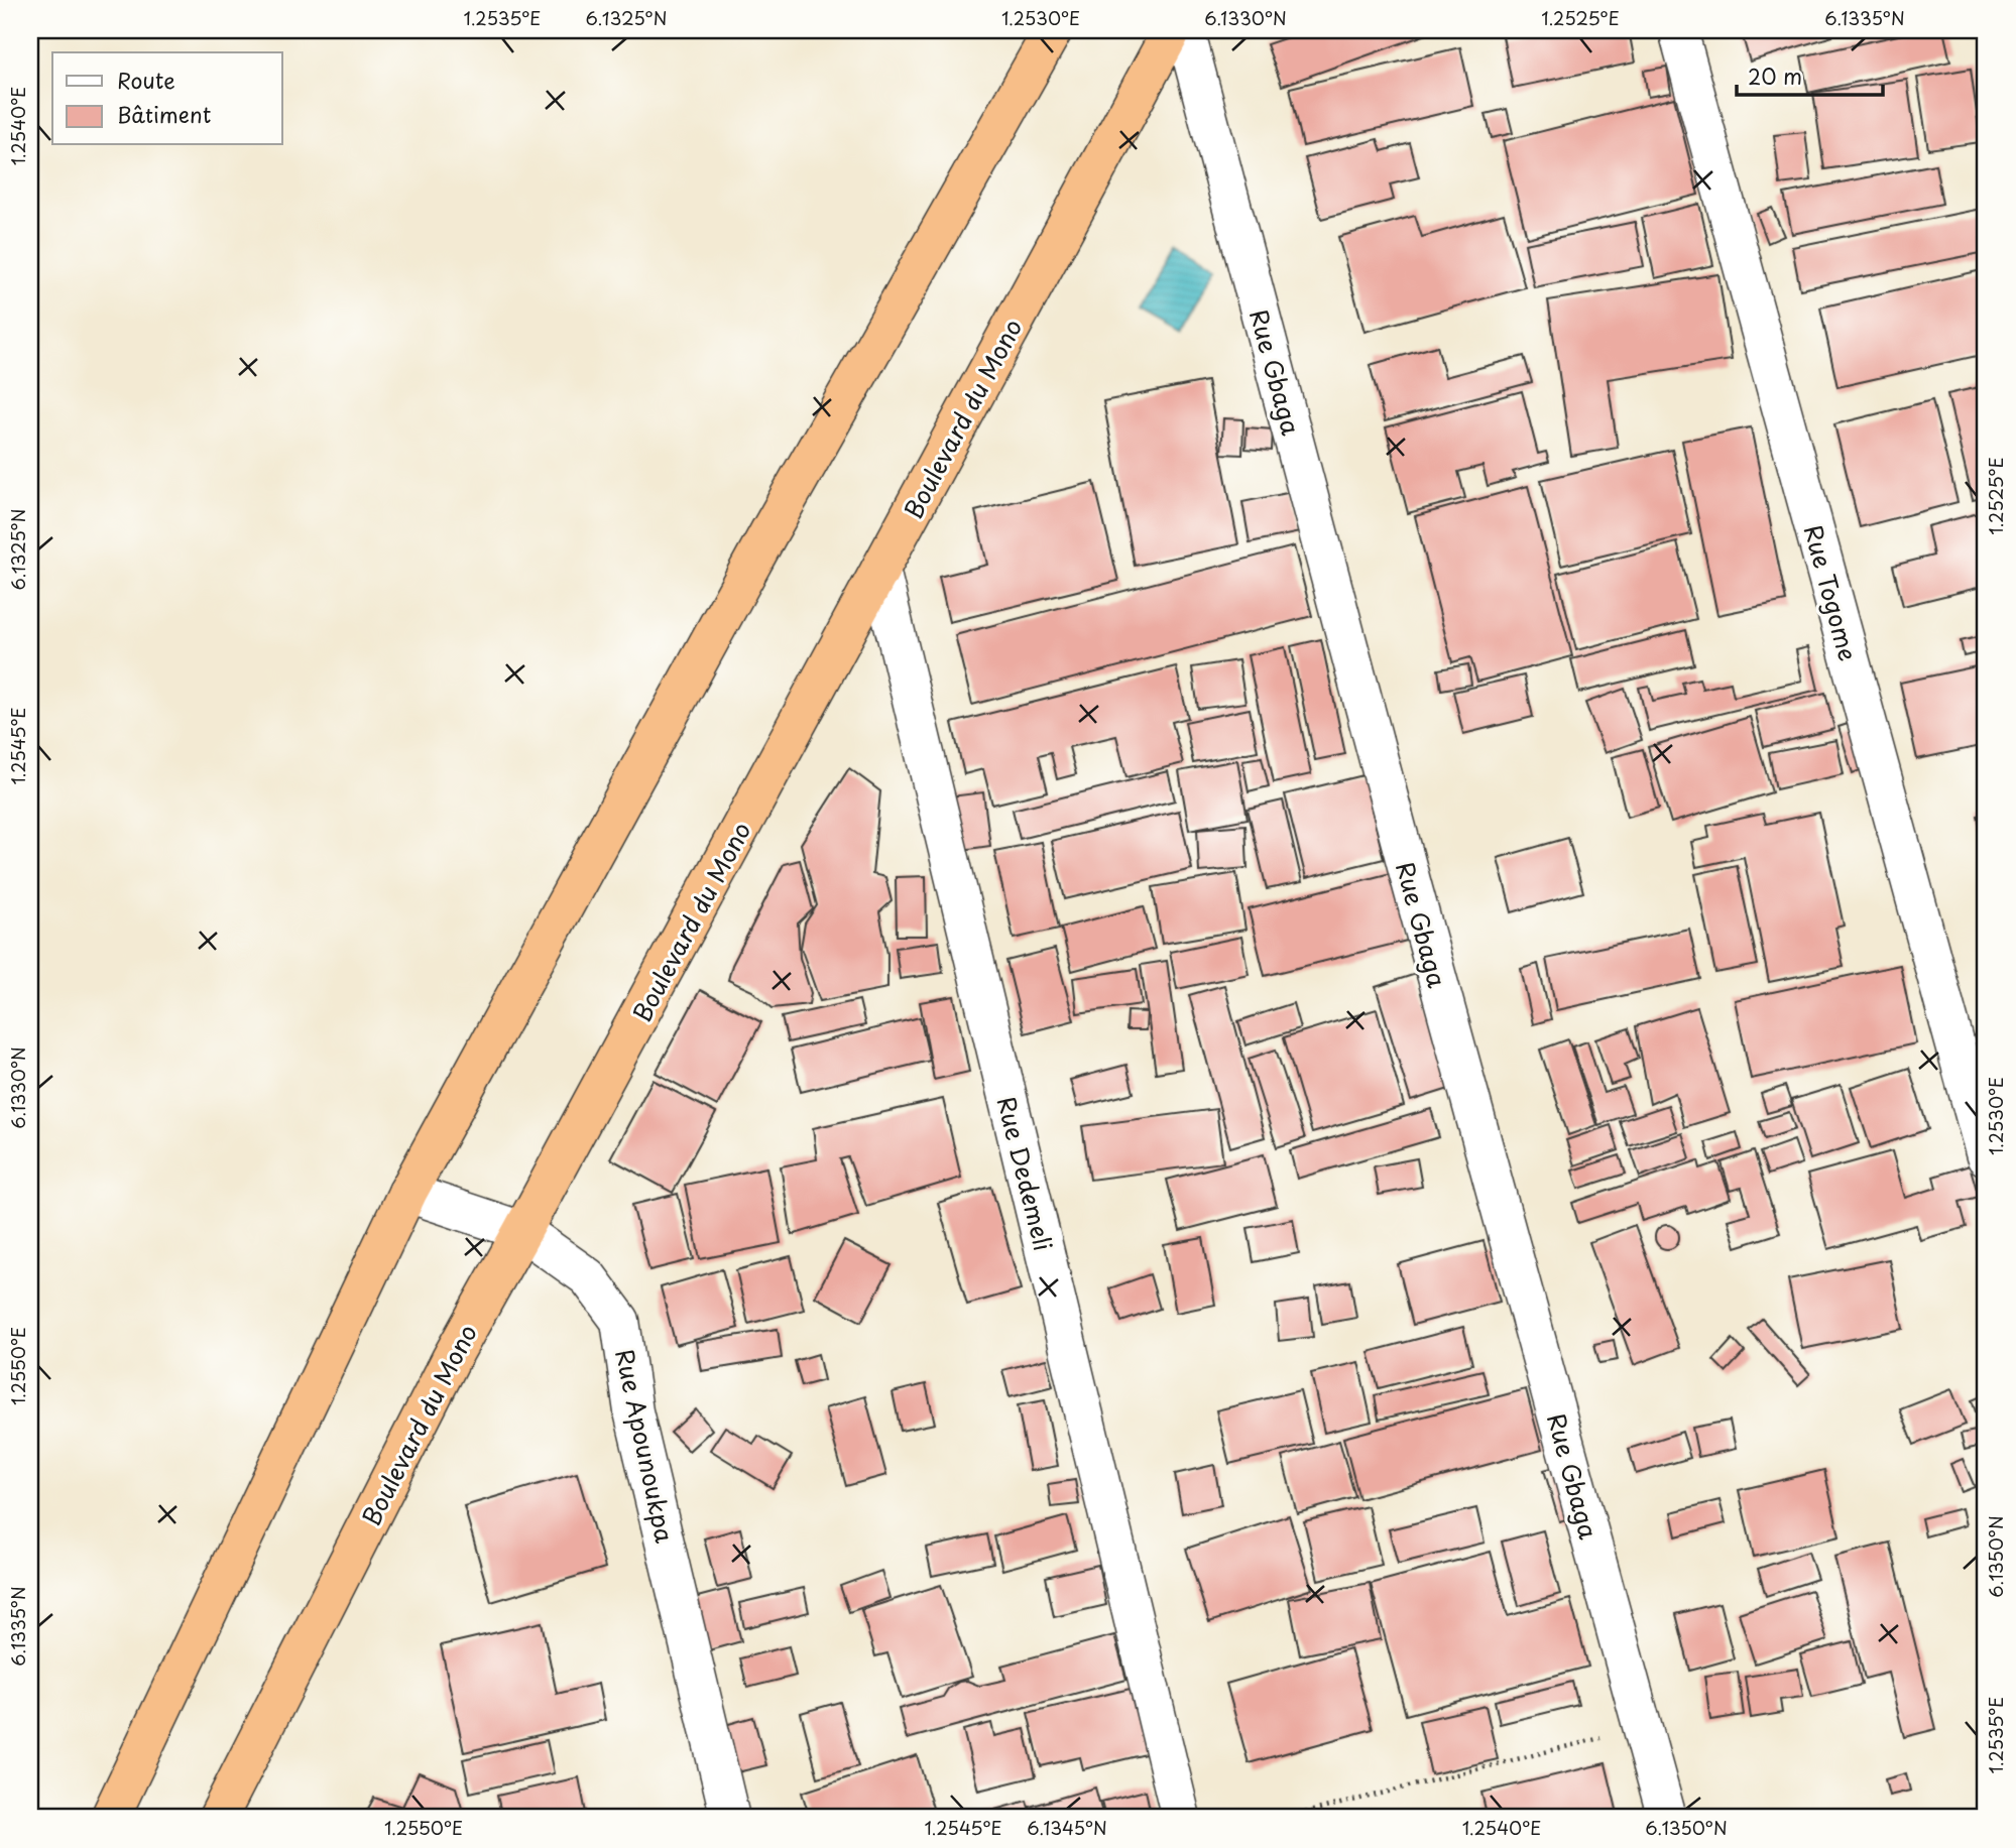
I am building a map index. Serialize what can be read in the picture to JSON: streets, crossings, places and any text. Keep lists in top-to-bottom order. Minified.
{"streets":{"highway":["Boulevard du Mono"],"street":["Rue Gbaga","Rue Togome","Rue Dedemeli","Rue Apounoukpa"]},"crossings":[["Boulevard du Mono","Rue Dedemeli"],["Boulevard du Mono","Rue Apounoukpa"]],"legend":["Route","Bâtiment"],"scale_bar":"20 m","coordinates":["1.2535°E","6.1325°N","1.2530°E","6.1330°N","1.2525°E","6.1335°N","1.2540°E","1.2545°E","1.2550°E","6.1350°N","6.1345°N"]}
